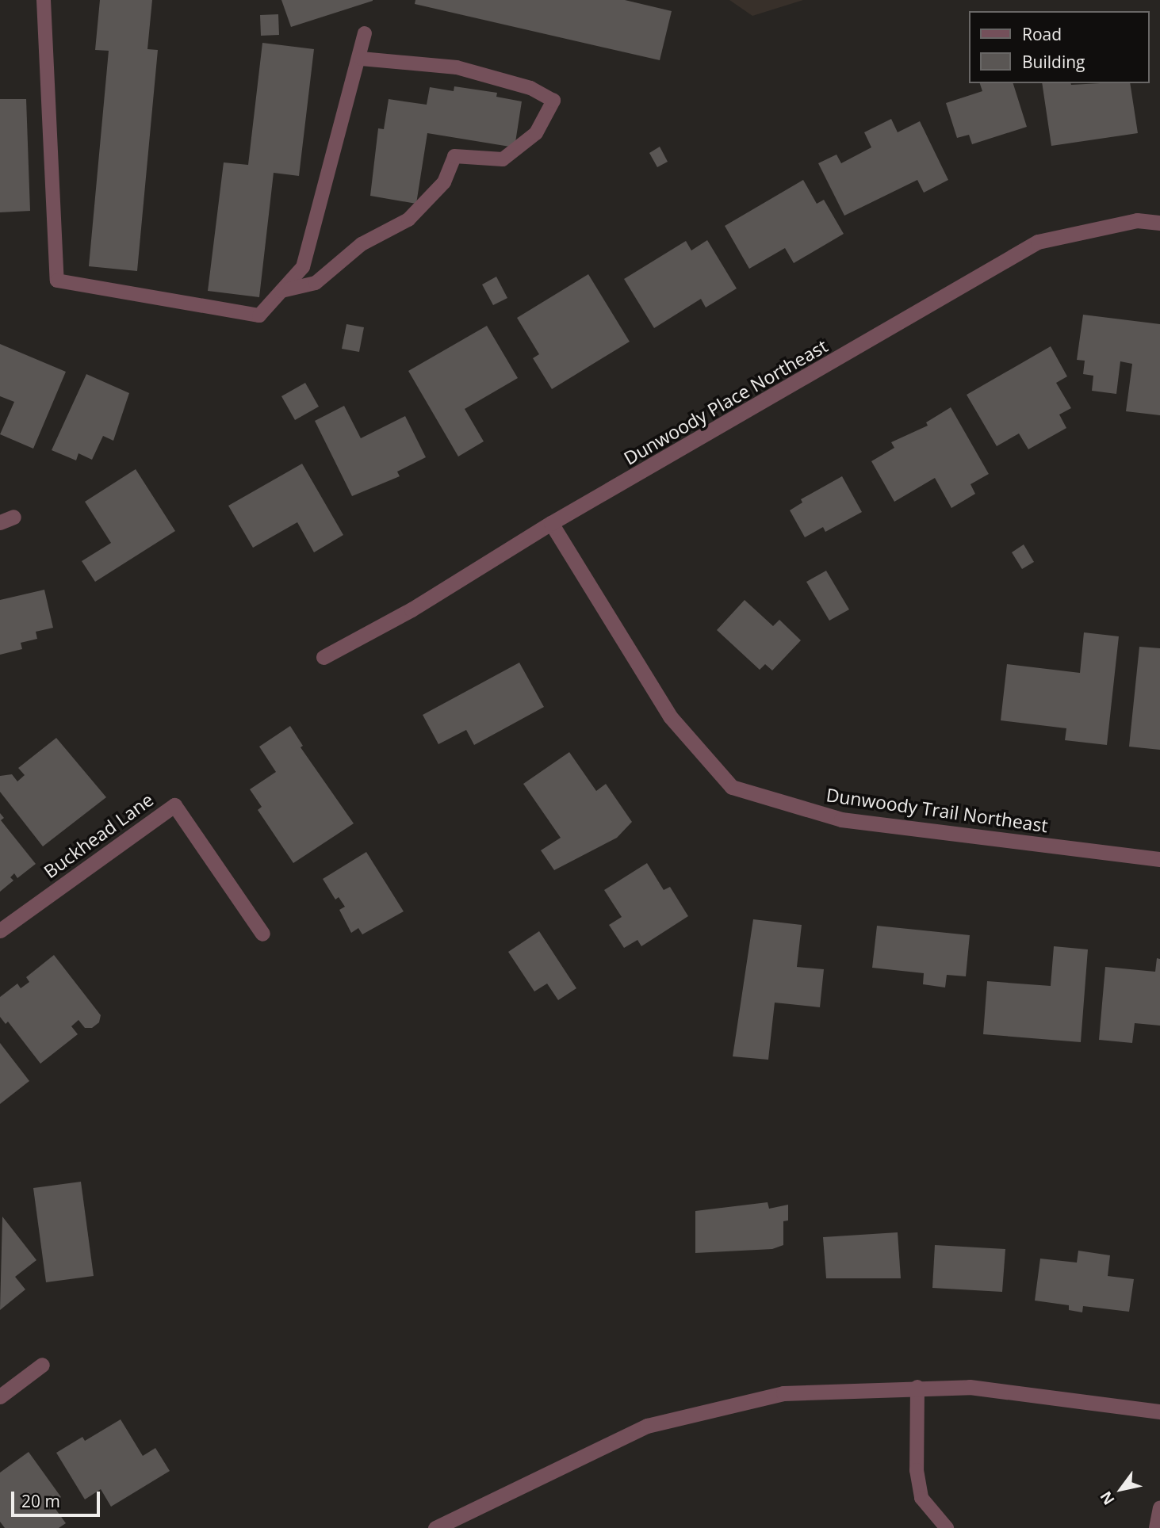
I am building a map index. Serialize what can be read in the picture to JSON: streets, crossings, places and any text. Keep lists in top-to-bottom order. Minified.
{"streets":{"street":["Dunwoody Place Northeast","Dunwoody Trail Northeast","Buckhead Lane"]},"crossings":[["Dunwoody Place Northeast","Dunwoody Trail Northeast"]],"legend":["Road","Building"],"scale_bar":"20 m","north":"bottom left"}
